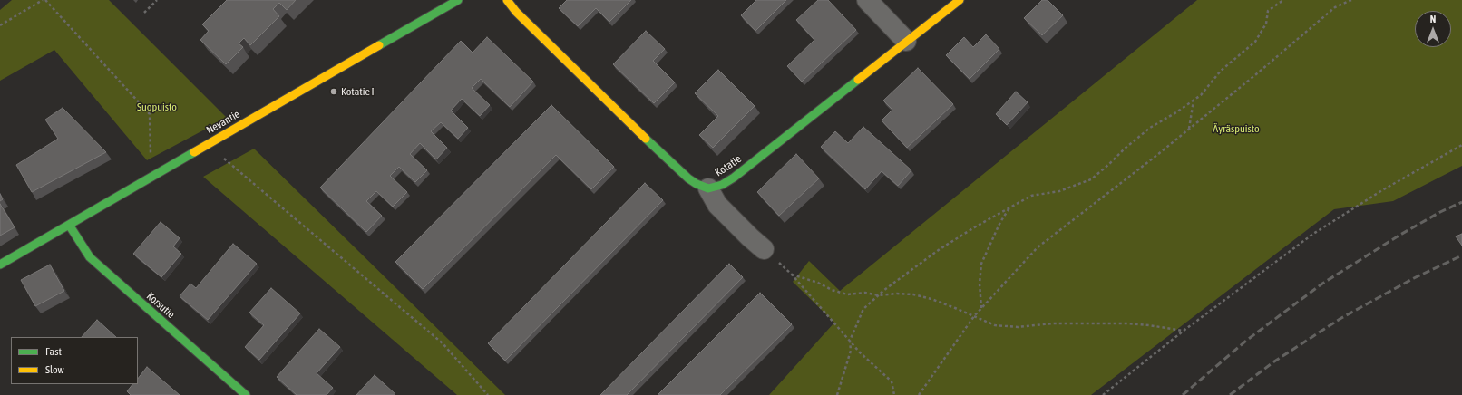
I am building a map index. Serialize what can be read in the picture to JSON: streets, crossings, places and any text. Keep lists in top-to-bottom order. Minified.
{"streets":{"street":["Nevantie","Kotatie","Korsutie"]},"crossings":[["Nevantie","Korsutie"]],"parks":["Suopuisto","Äyräspuisto"],"places":["Kotatie I"],"legend":["Fast","Slow"],"north":"top"}
